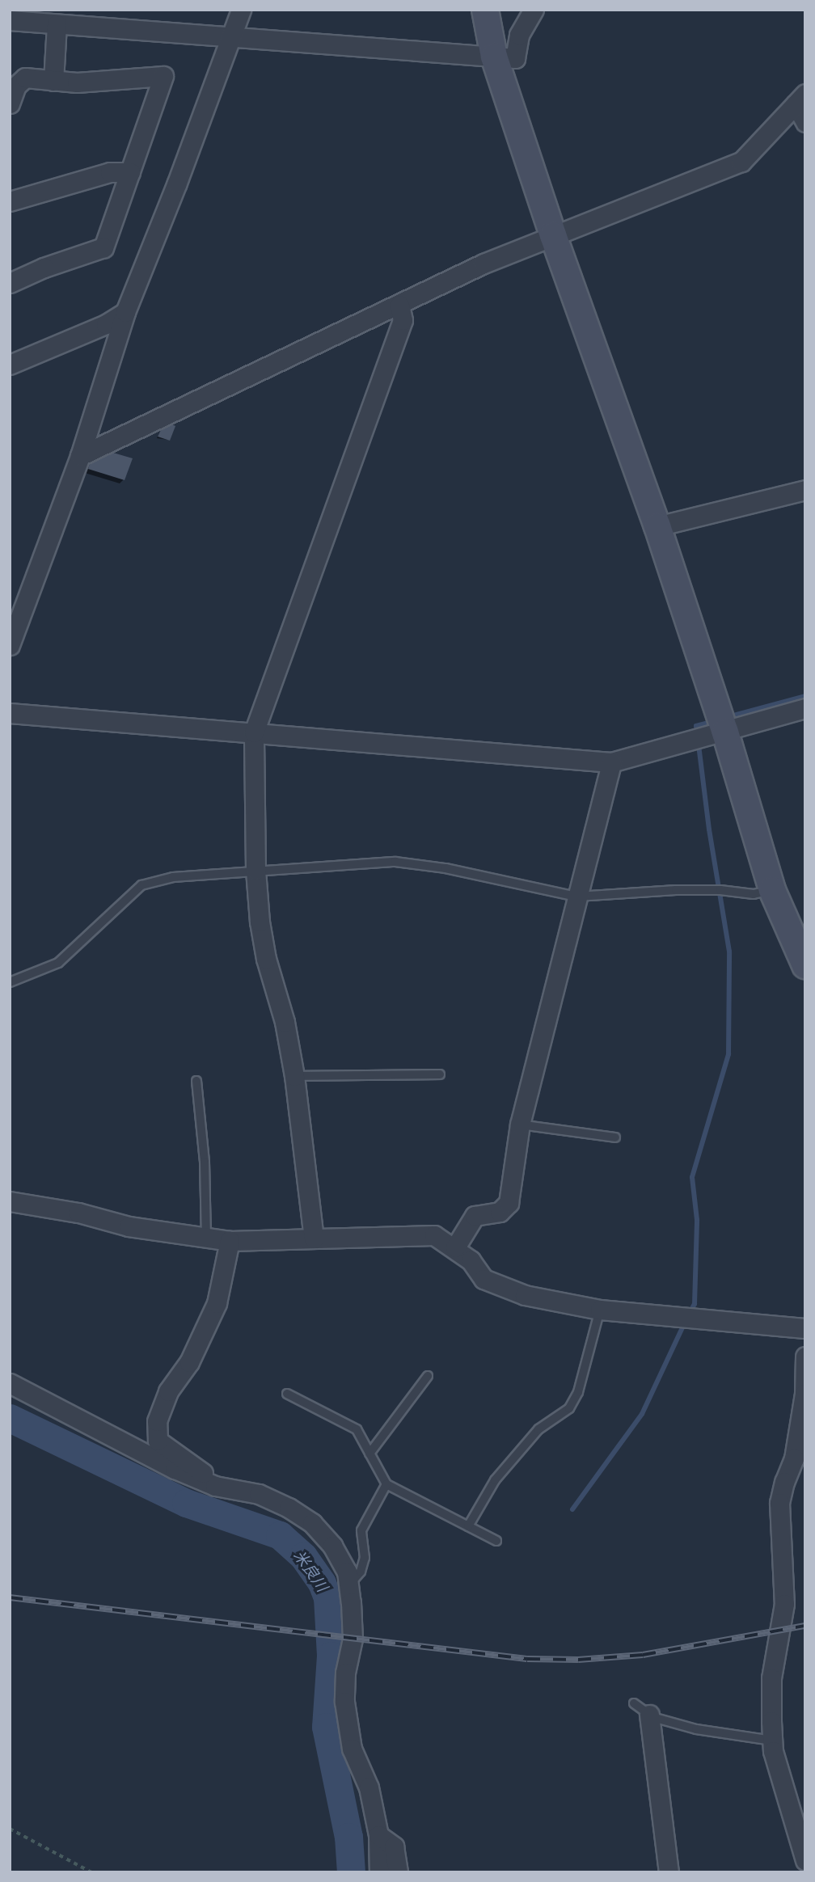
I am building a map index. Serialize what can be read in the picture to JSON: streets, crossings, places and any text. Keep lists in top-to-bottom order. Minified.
{"water":["米良川"]}
